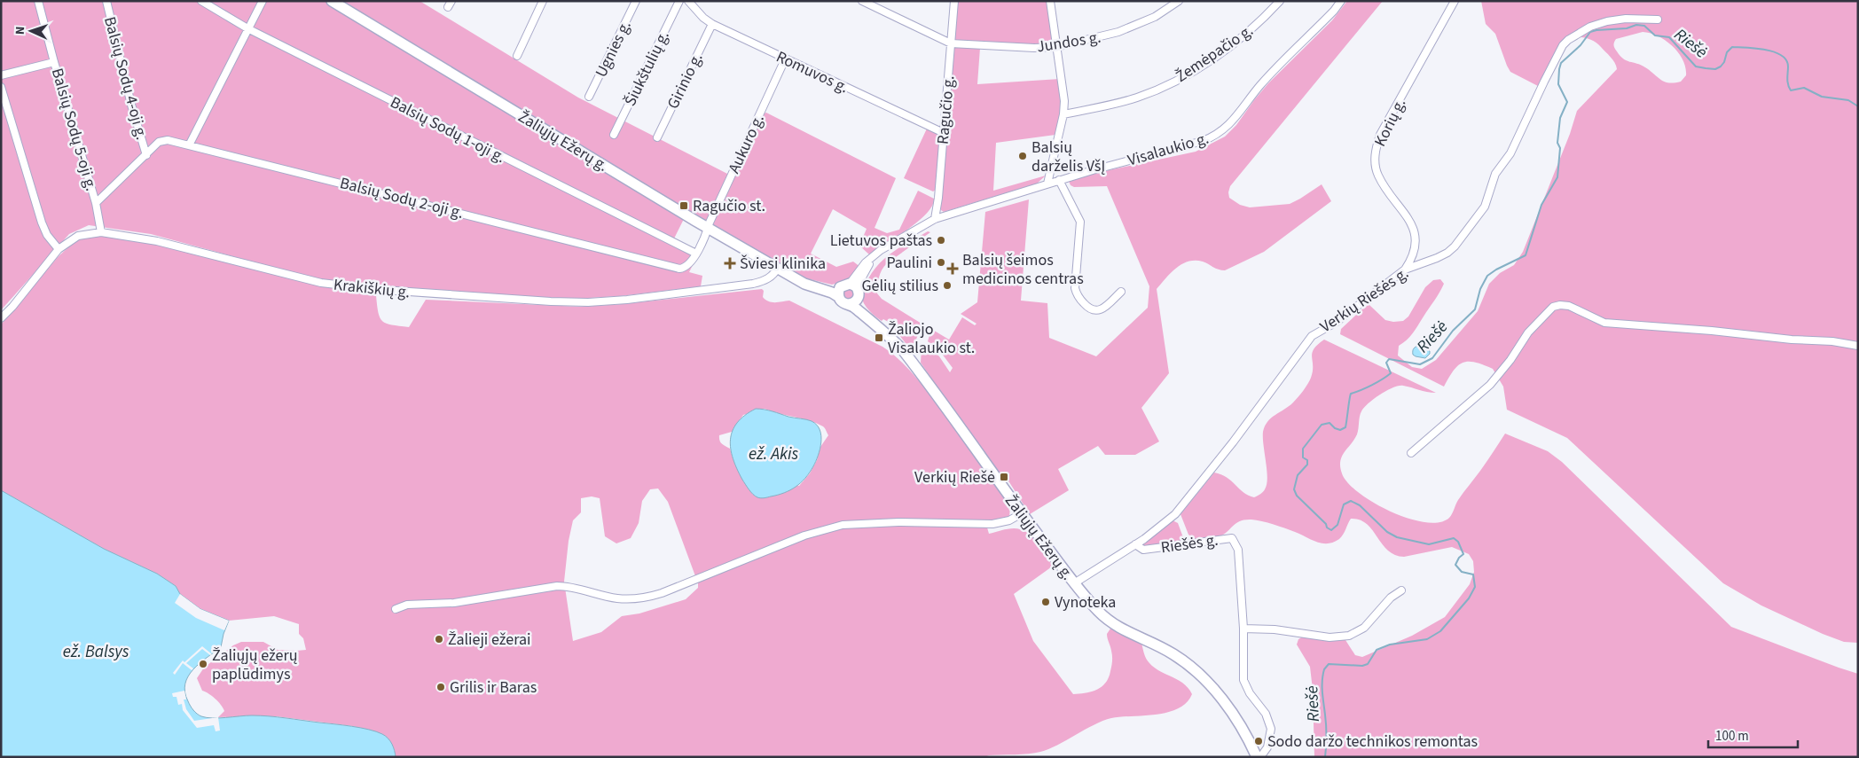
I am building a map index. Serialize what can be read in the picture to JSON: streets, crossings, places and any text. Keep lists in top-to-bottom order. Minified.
{"streets":{"main road":["Žaliųjų Ežerų g."],"street":["Jundos g.","Ugnies g.","Žemėpačio g.","Šiukštulių g.","Romuvos g.","Balsių Sodų 4-oji g.","Girinio g.","Ragučio g.","Korių g.","Balsių Sodų 5-oji g.","Balsių Sodų 1-oji g.","Aukuro g.","Visalaukio g.","Balsių Sodų 2-oji g.","Krakiškių g.","Verkių Riešės g.","Riešės g."]},"crossings":[["Jundos g.","Ragučio g."],["Romuvos g.","Girinio g."],["Romuvos g.","Ragučio g."],["Romuvos g.","Aukuro g."],["Balsių Sodų 4-oji g.","Balsių Sodų 2-oji g."],["Ragučio g.","Visalaukio g."],["Korių g.","Verkių Riešės g."],["Balsių Sodų 5-oji g.","Balsių Sodų 2-oji g."],["Balsių Sodų 5-oji g.","Krakiškių g."],["Balsių Sodų 1-oji g.","Balsių Sodų 2-oji g."],["Žaliųjų Ežerų g.","Aukuro g."],["Žaliųjų Ežerų g.","Visalaukio g."],["Žaliųjų Ežerų g.","Balsių Sodų 2-oji g."],["Žaliųjų Ežerų g.","Krakiškių g."],["Žaliųjų Ežerų g.","Verkių Riešės g."],["Aukuro g.","Balsių Sodų 2-oji g."],["Verkių Riešės g.","Riešės g."]],"water":["Riešė","ež. Akis","ež. Balsys"],"places":{"other":["Balsių darželis VšĮ","Lietuvos paštas","Paulini","Gėlių stilius","Vynoteka","Žalieji ežerai","Žaliųjų ežerų paplūdimys","Grilis ir Baras","Sodo daržo technikos remontas"],"transit":["Ragučio st.","Žaliojo Visalaukio st.","Verkių Riešė"],"health":["Šviesi klinika","Balsių šeimos medicinos centras"]},"scale_bar":"100 m","north":"left"}
